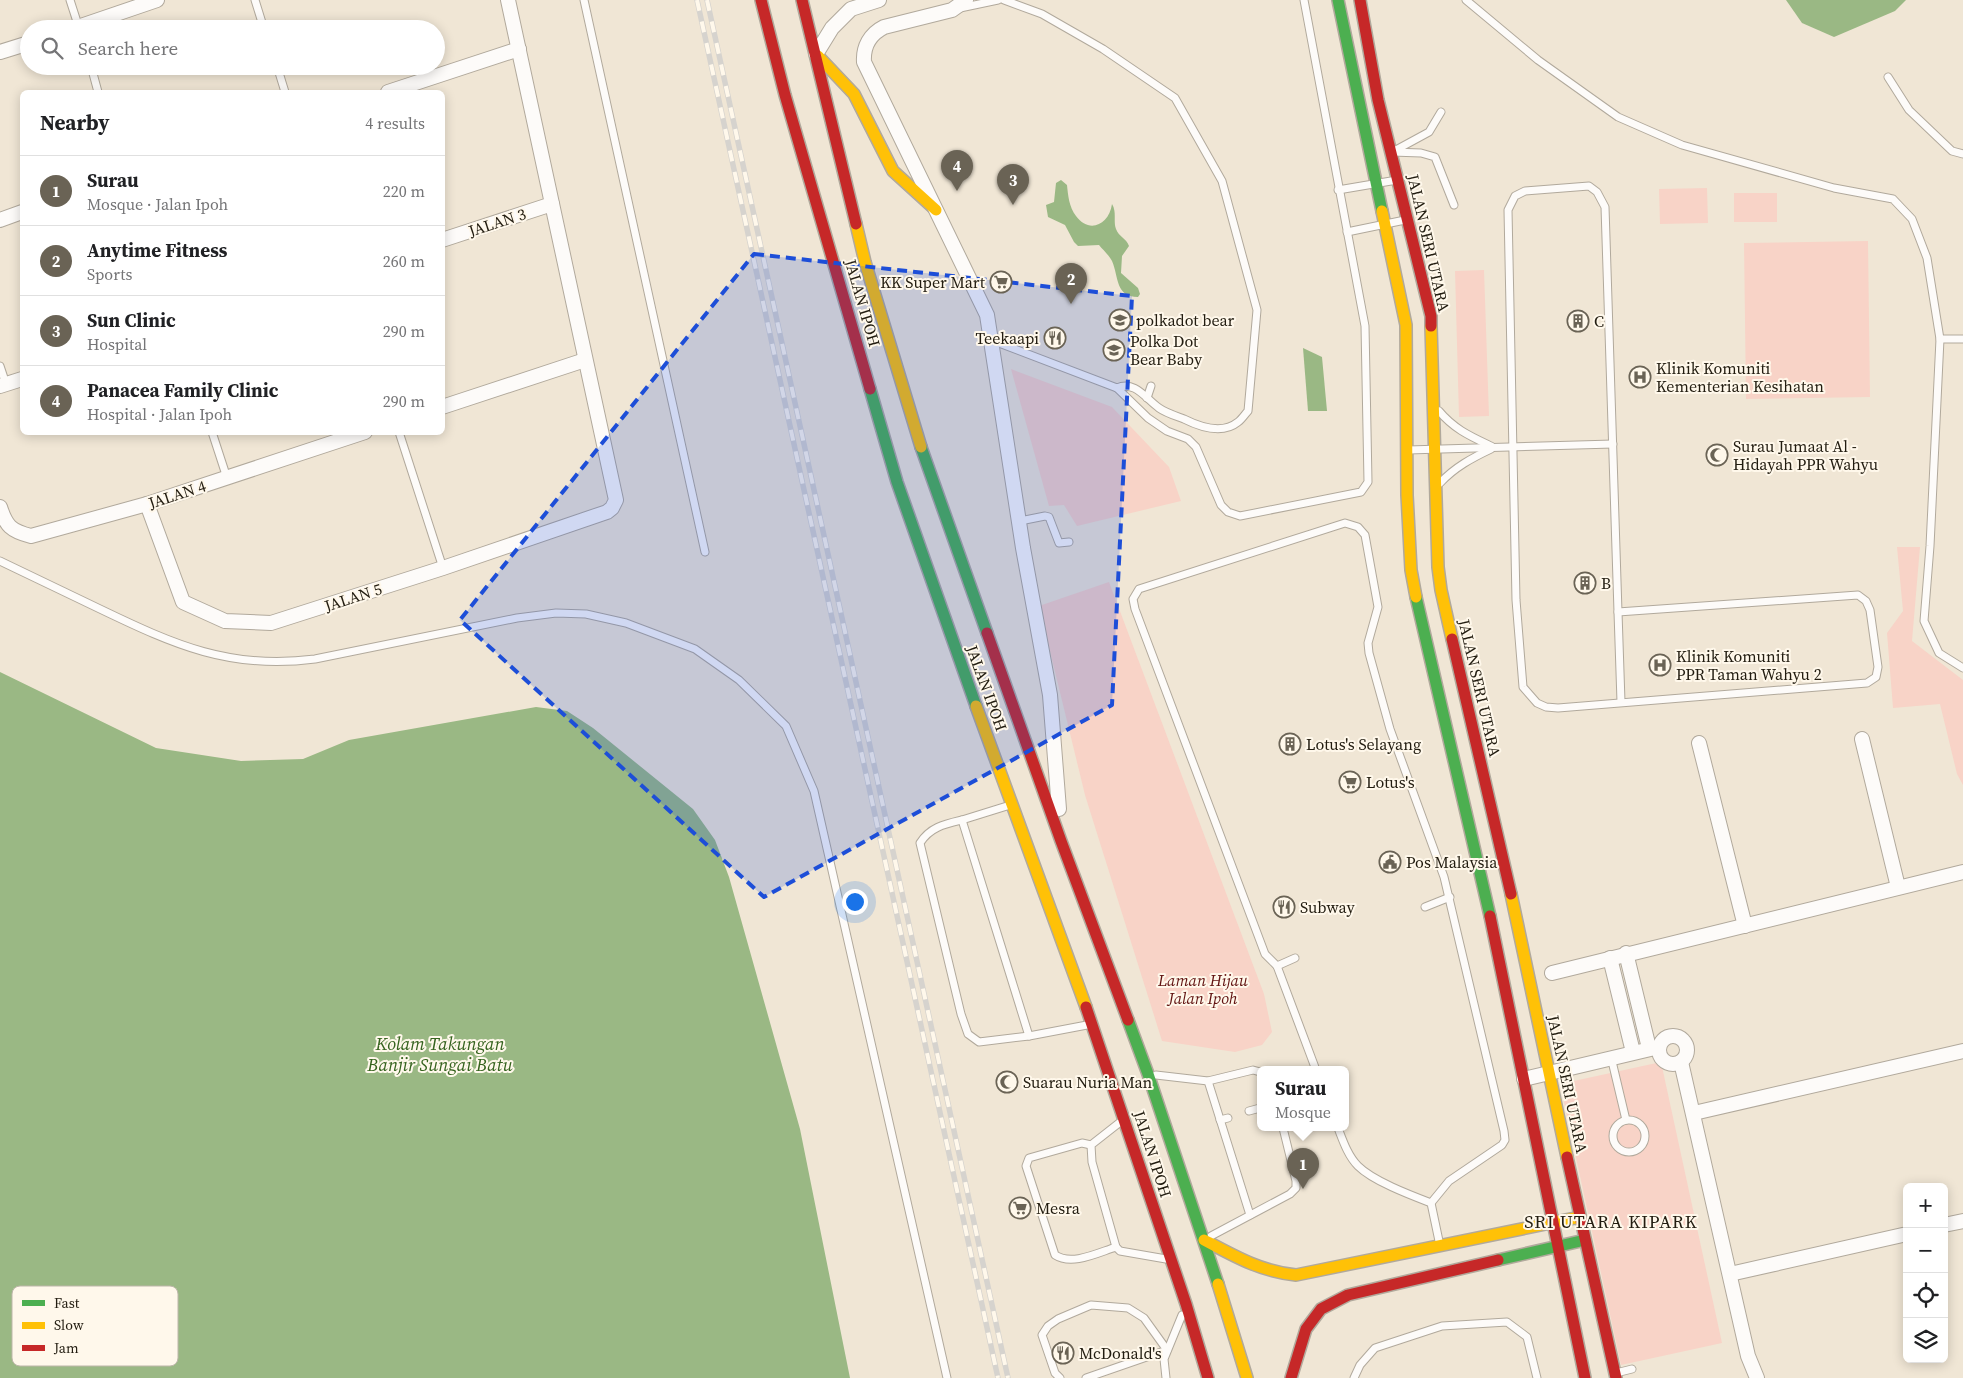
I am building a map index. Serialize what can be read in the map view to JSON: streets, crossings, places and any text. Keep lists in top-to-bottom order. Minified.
{"streets":{"main road":["JALAN SERI UTARA","JALAN IPOH"],"street":["JALAN 3","JALAN 4","JALAN 5"]},"crossings":[["JALAN 4","JALAN 5"]],"districts":["SRI UTARA KIPARK"],"water":["Kolam Takungan Banjir Sungai Batu"],"parks":["Laman Hijau Jalan Ipoh"],"places":{"supermarket":["KK Super Mart","Lotus's","Mesra"],"school or university":["polkadot bear","Polka Dot Bear Baby"],"building":["C","B","Lotus's Selayang"],"restaurant":["Teekaapi","Subway","McDonald's"],"hospital":["Klinik Komuniti Kementerian Kesihatan","Klinik Komuniti PPR Taman Wahyu 2"],"mosque":["Surau Jumaat Al - Hidayah PPR Wahyu","Suarau Nuria Man"],"public building":["Pos Malaysia"]},"legend":["Fast","Slow","Jam"],"page":{"search":"Search here","heading":["Nearby","4 results"],"pins":["4","3","2","1"],"list":[{"mark":"1","name":"Surau","note":"Mosque · Jalan Ipoh","value":"220 m"},{"mark":"2","name":"Anytime Fitness","note":"Sports","value":"260 m"},{"mark":"3","name":"Sun Clinic","note":"Hospital","value":"290 m"},{"mark":"4","name":"Panacea Family Clinic","note":"Hospital · Jalan Ipoh","value":"290 m"}],"popup":["Surau","Mosque"],"map_buttons":["+","−"]}}
